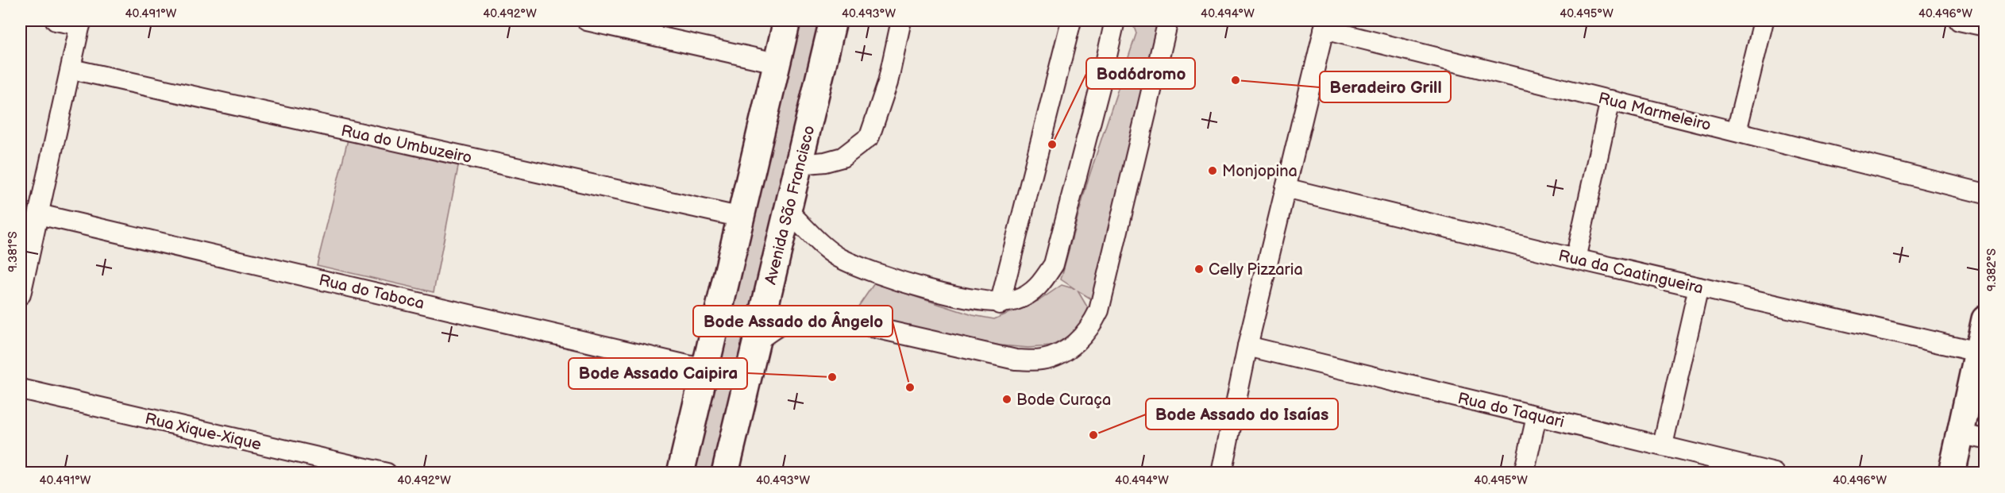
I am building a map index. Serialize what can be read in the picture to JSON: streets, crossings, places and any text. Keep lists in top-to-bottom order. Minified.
{"streets":{"main road":["Avenida São Francisco"],"street":["Rua Marmeleiro","Rua do Umbuzeiro","Rua da Caatingueira","Rua do Taboca","Rua do Taquari","Rua Xique-Xique"]},"places":["Beradeiro Grill","Bodódromo","Monjopina","Celly Pizzaria","Bode Assado Caipira","Bode Assado do Ângelo","Bode Curaça","Bode Assado do Isaías"],"coordinates":["40.491°W","40.492°W","40.493°W","40.494°W","40.495°W","40.496°W","9.381°S","9.382°S"]}
